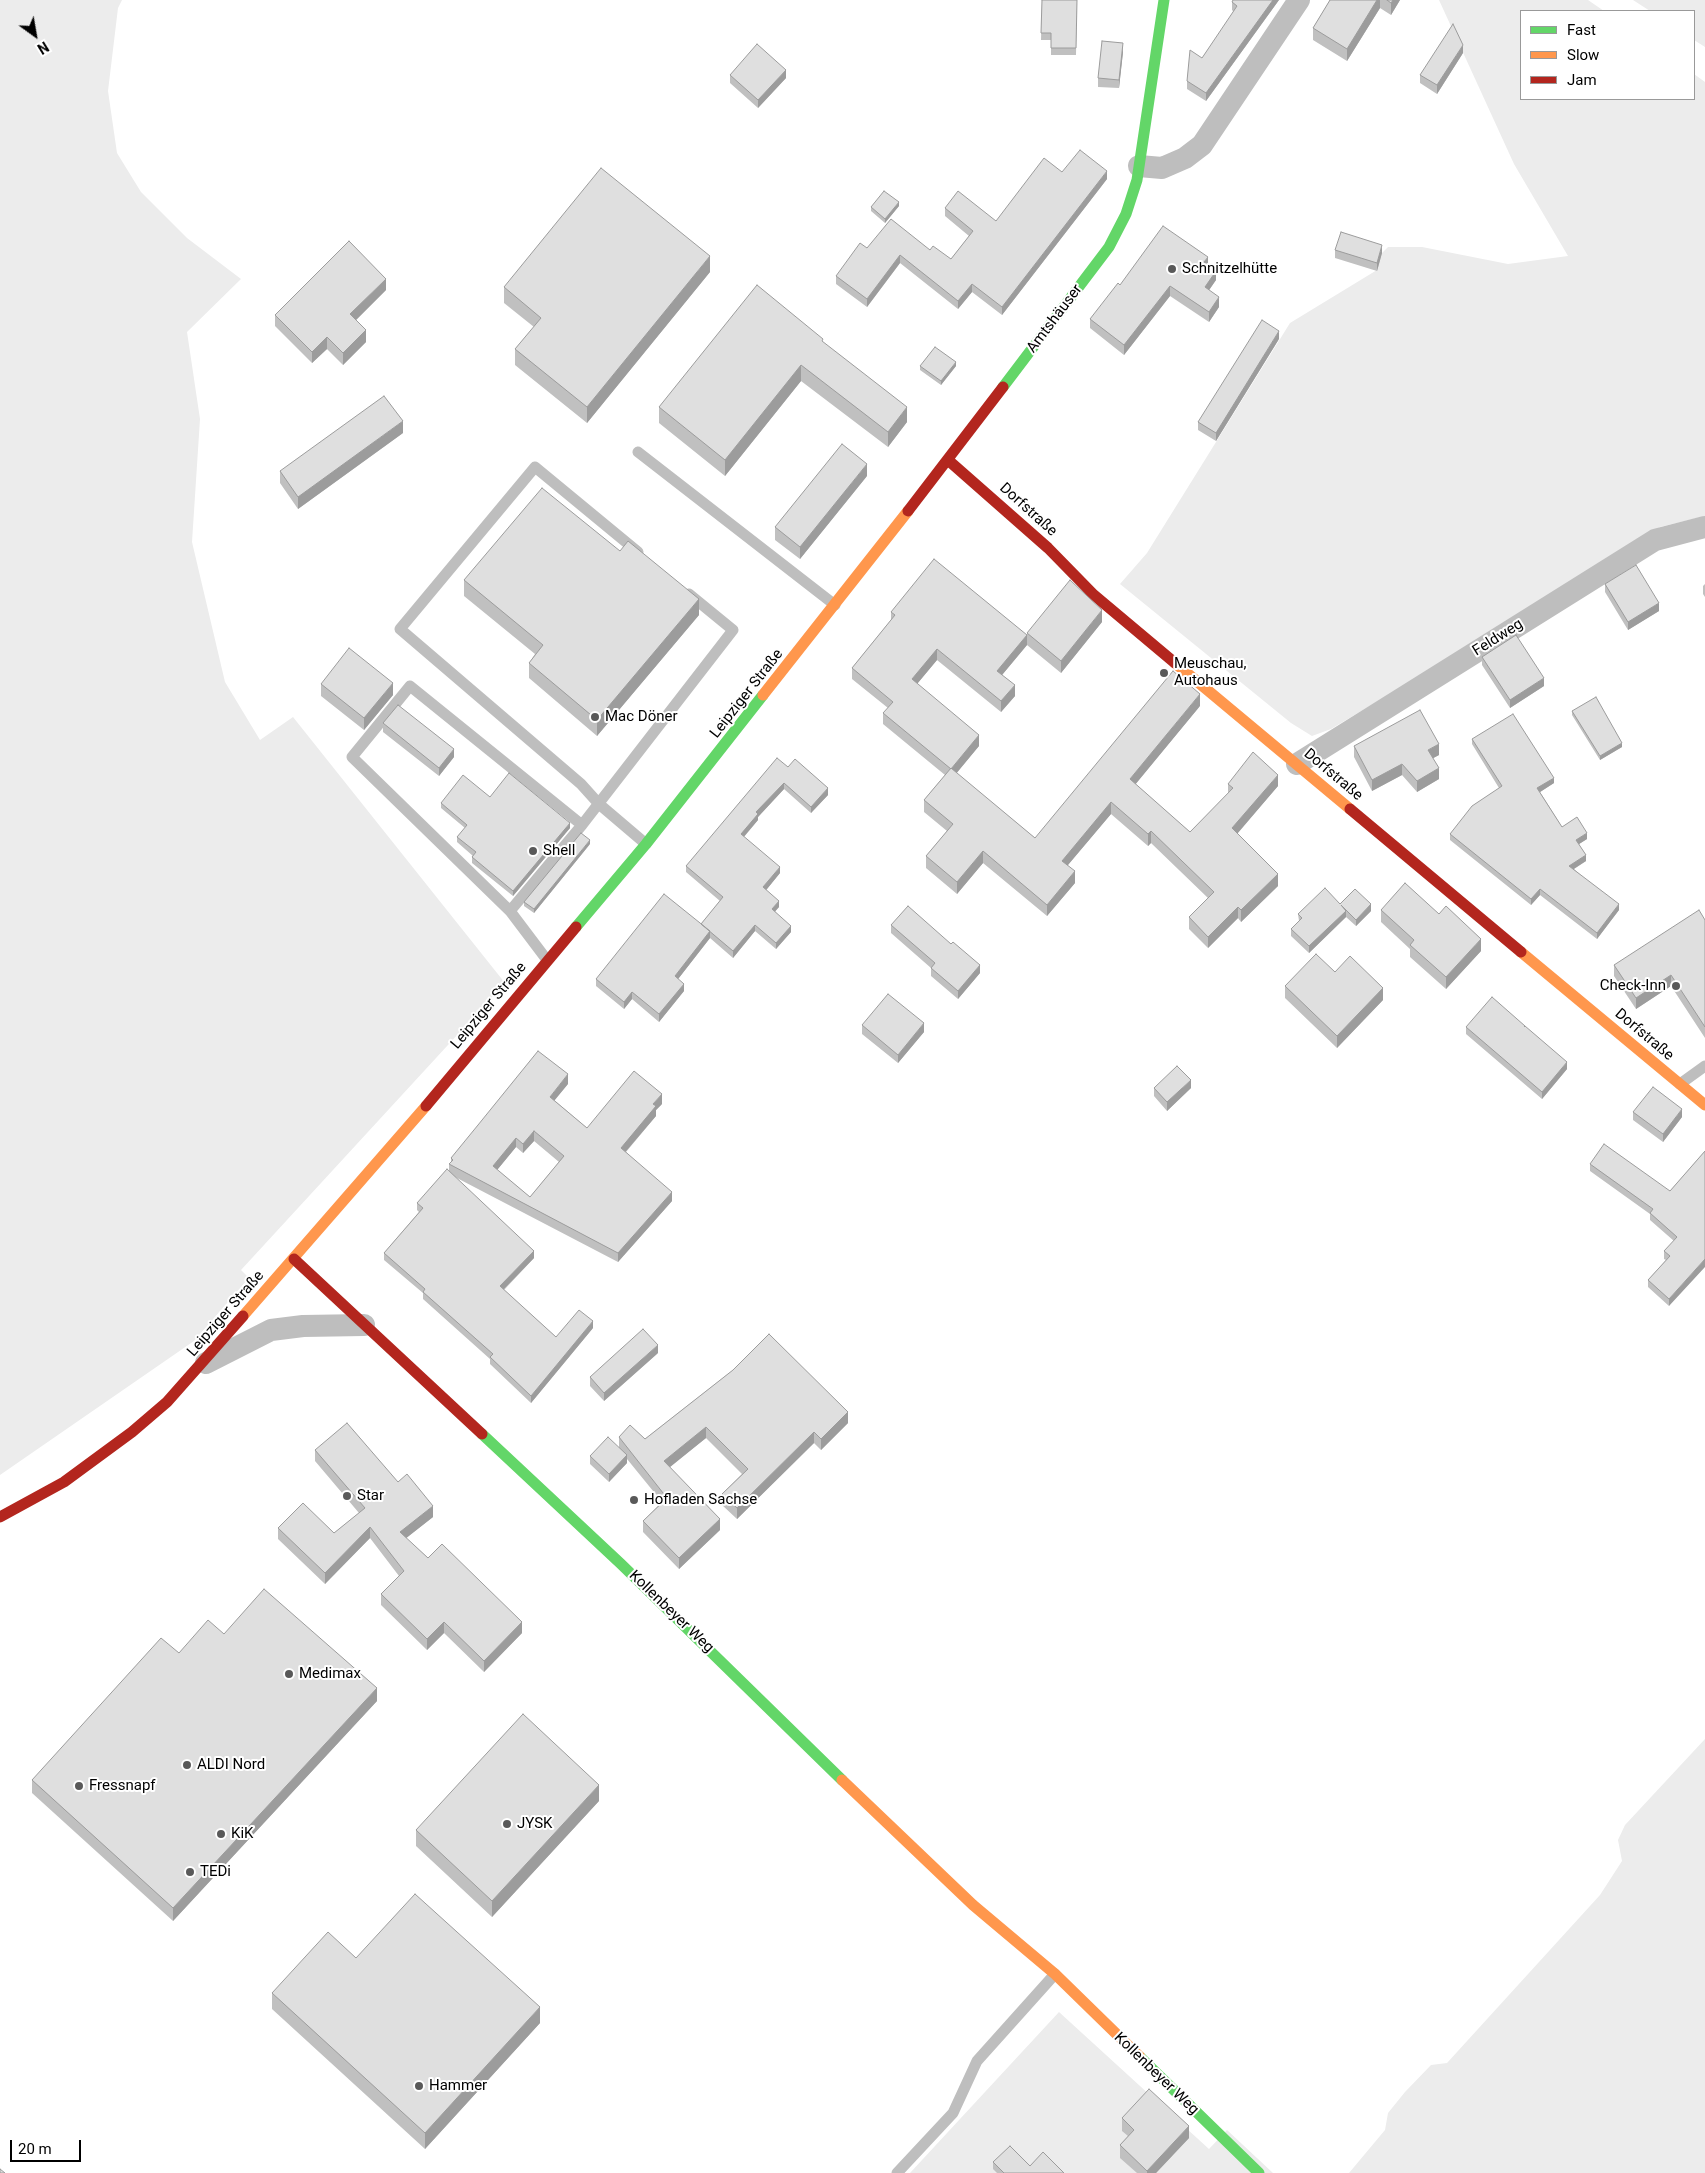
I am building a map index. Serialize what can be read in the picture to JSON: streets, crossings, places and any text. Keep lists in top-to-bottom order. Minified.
{"streets":{"street":["Amtshäuser","Dorfstraße","Feldweg","Leipziger Straße","Kollenbeyer Weg"]},"crossings":[["Amtshäuser","Dorfstraße"],["Amtshäuser","Leipziger Straße"],["Dorfstraße","Feldweg"],["Dorfstraße","Leipziger Straße"],["Leipziger Straße","Kollenbeyer Weg"]],"places":["Schnitzelhütte","Meuschau, Autohaus","Mac Döner","Shell","Check-Inn","Star","Hofladen Sachse","Medimax","ALDI Nord","Fressnapf","JYSK","KiK","TEDi","Hammer"],"legend":["Fast","Slow","Jam"],"scale_bar":"20 m","north":"bottom right"}
